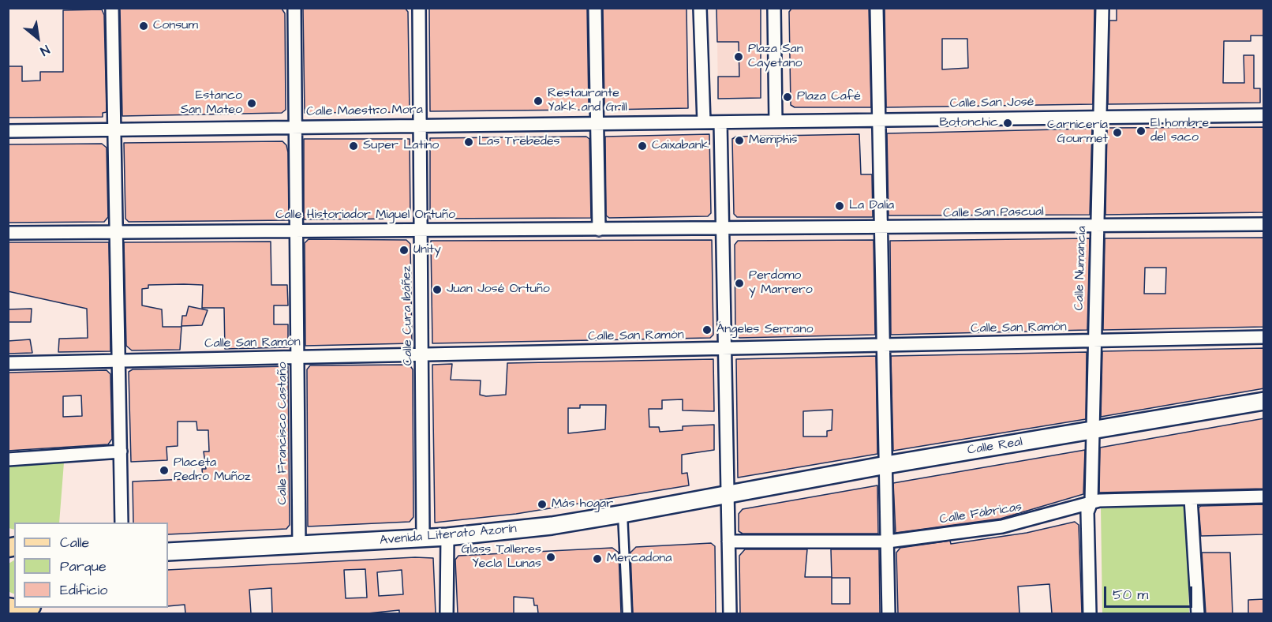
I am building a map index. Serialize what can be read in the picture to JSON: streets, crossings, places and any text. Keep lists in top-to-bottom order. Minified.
{"streets":{"main road":["Calle Real","Avenida Literato Azorín"],"street":["Calle San José","Calle Maestro Mora","Calle San Pascual","Calle Historiador Miguel Ortuño","Calle Numancia","Calle Cura Ibáñez","Calle San Ramón","Calle Francisco Castaño","Calle Fábricas"]},"crossings":[["Calle San José","Calle Maestro Mora"],["Calle San José","Calle Numancia"],["Calle Maestro Mora","Calle Cura Ibáñez"],["Calle Maestro Mora","Calle Francisco Castaño"],["Calle San Pascual","Calle Historiador Miguel Ortuño"],["Calle San Pascual","Calle Numancia"],["Calle Historiador Miguel Ortuño","Calle Cura Ibáñez"],["Calle Historiador Miguel Ortuño","Calle Francisco Castaño"],["Calle Numancia","Calle San Ramón"],["Calle Numancia","Calle Real"],["Calle Numancia","Calle Fábricas"],["Calle Cura Ibáñez","Calle San Ramón"],["Calle Cura Ibáñez","Avenida Literato Azorín"],["Calle San Ramón","Calle Francisco Castaño"],["Calle Francisco Castaño","Avenida Literato Azorín"],["Calle Real","Avenida Literato Azorín"]],"places":["Consum","Plaza San Cayetano","Plaza Café","Restaurante Yakk and Grill","Estanco San Mateo","Botonchic","El hombre del saco","Carnicería Gourmet","Memphis","Las Trebedes","Super Latino","Caixabank","La Dalia","Unity","Perdomo y Marrero","Juan José Ortuño","Ángeles Serrano","Placeta Pedro Muñoz","Más hogar","Glass Talleres Yecla Lunas","Mercadona"],"legend":["Calle","Parque","Edificio"],"scale_bar":"50 m","north":"bottom right"}
